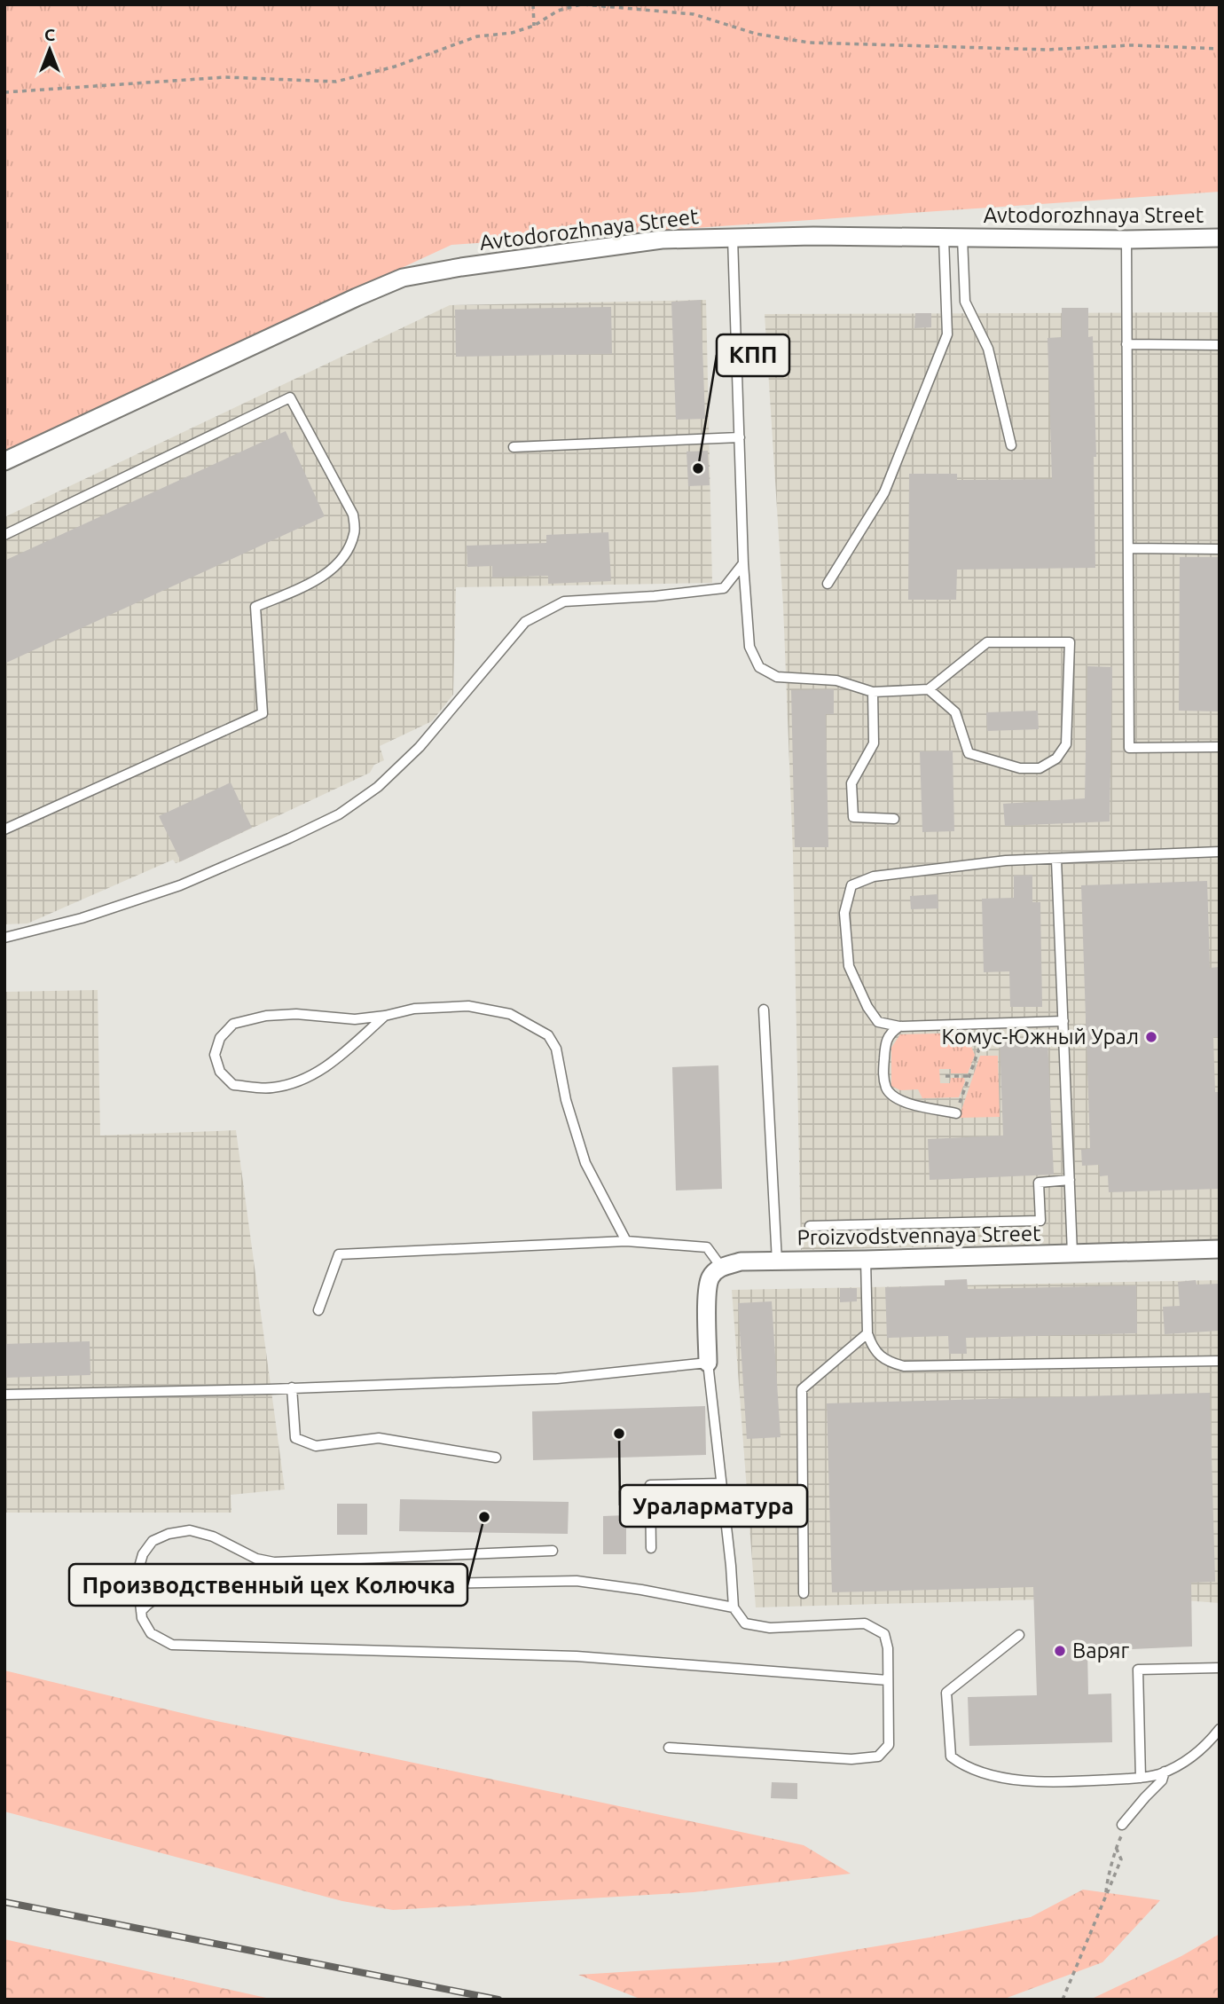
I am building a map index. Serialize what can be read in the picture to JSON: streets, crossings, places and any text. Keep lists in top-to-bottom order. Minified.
{"streets":{"street":["Avtodorozhnaya Street","Proizvodstvennaya Street"]},"places":["КПП","Комус-Южный Урал","Ураларматура","Производственный цех Колючка","Варяг"],"north":"top"}
